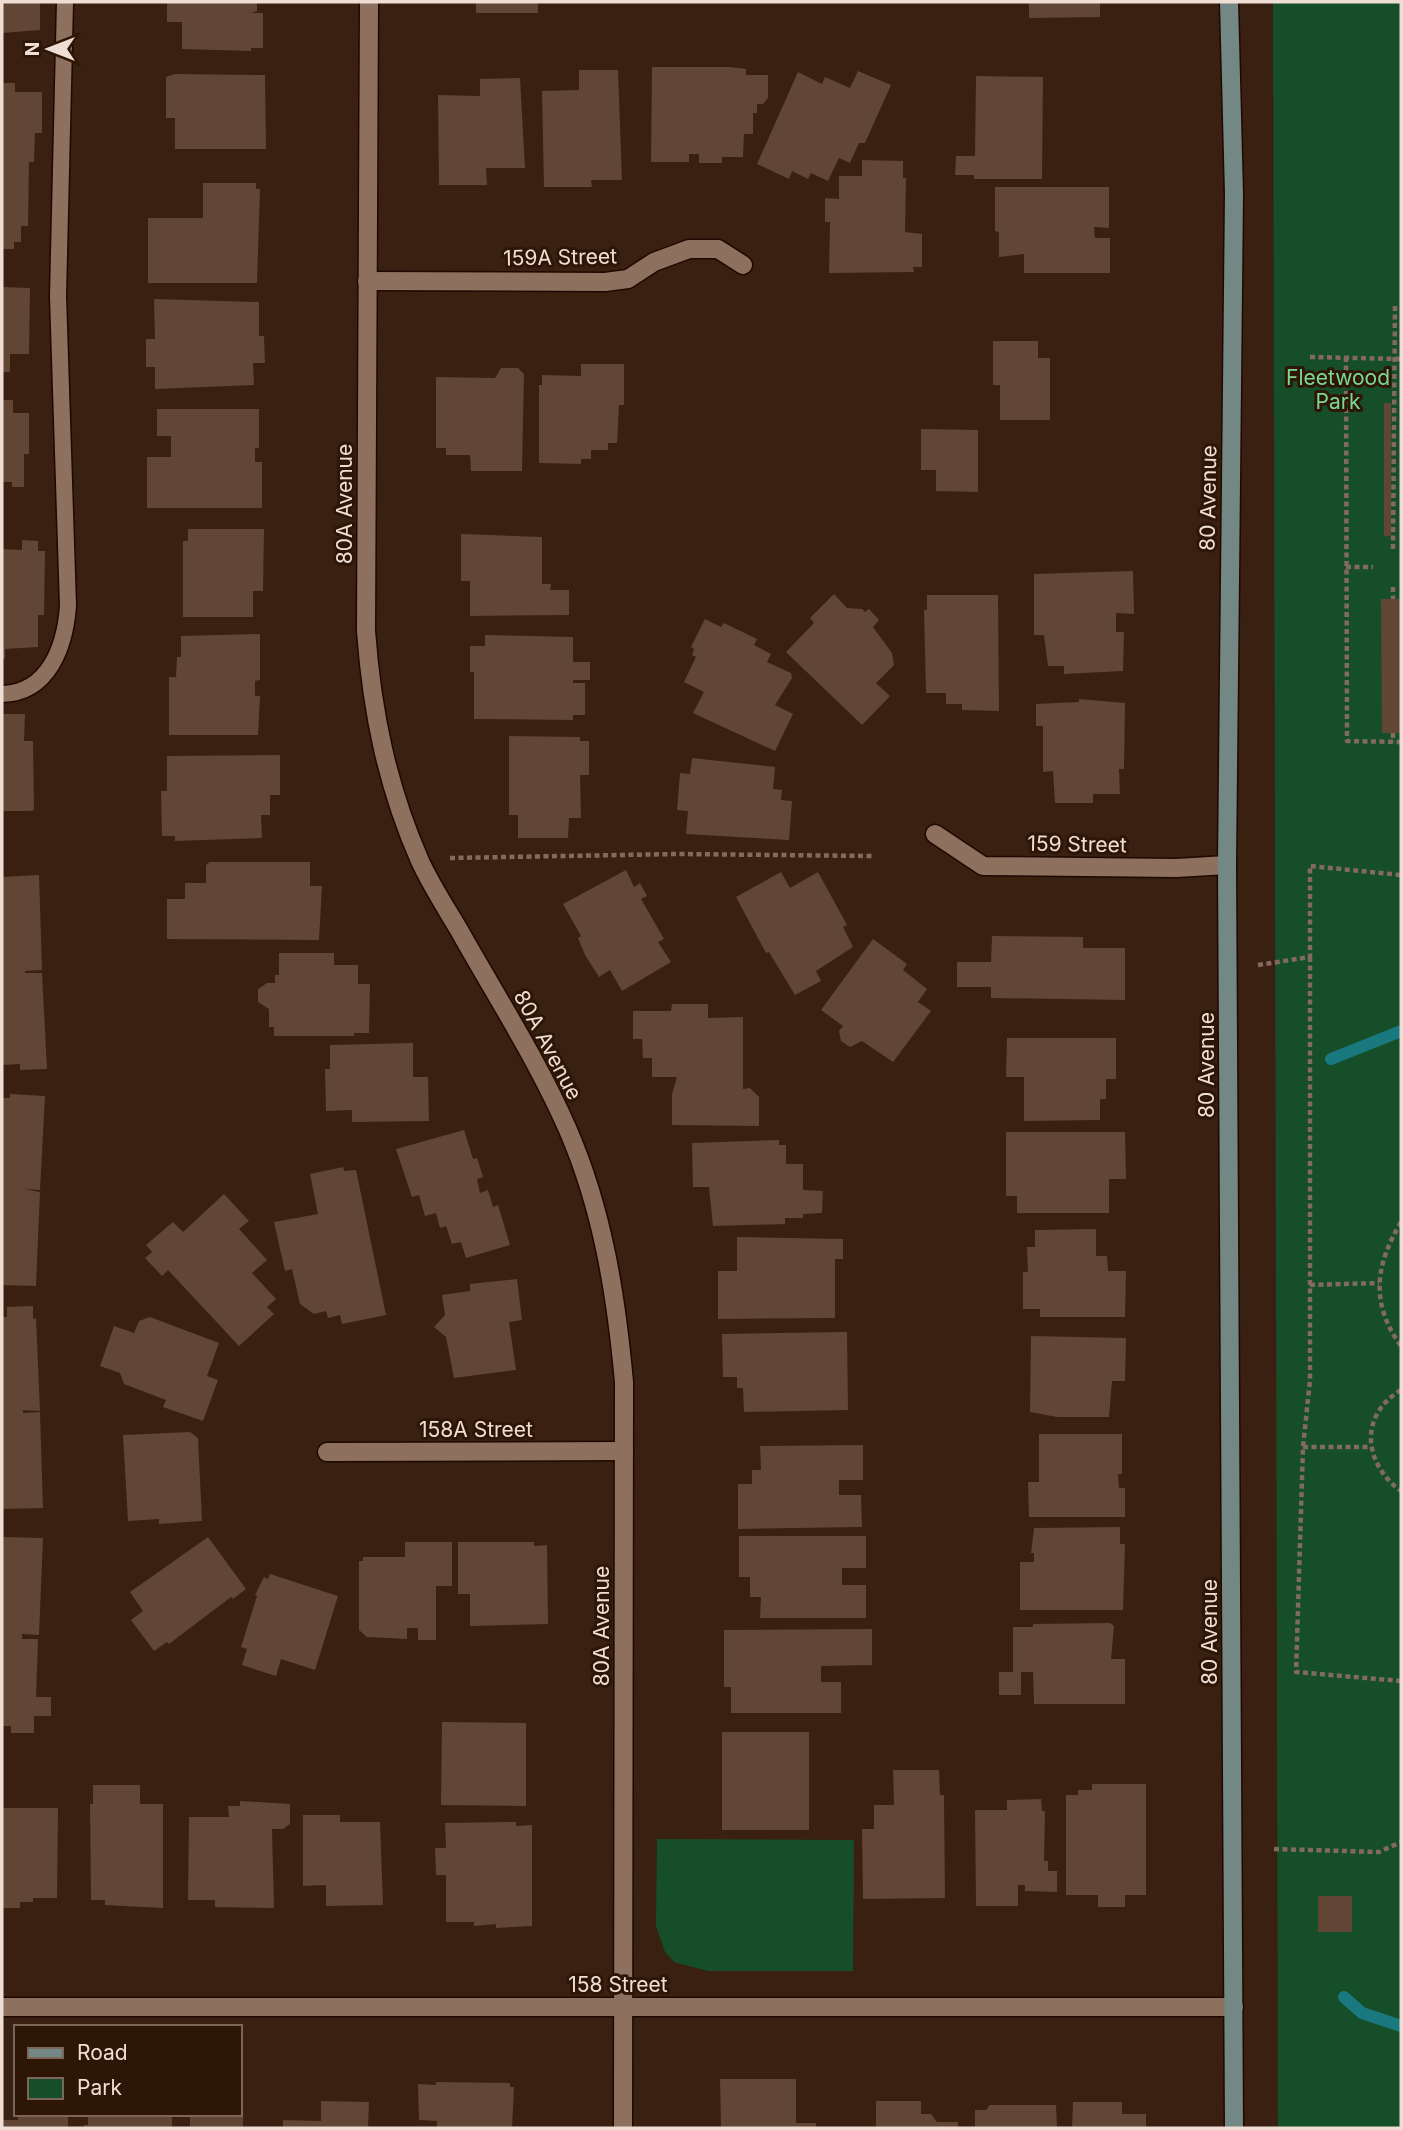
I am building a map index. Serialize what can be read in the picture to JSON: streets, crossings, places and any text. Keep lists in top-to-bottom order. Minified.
{"streets":{"street":["159A Street","80 Avenue","80A Avenue","159 Street","158A Street","158 Street"]},"crossings":[["159A Street","80A Avenue"],["80 Avenue","159 Street"],["80 Avenue","158 Street"],["80A Avenue","158A Street"],["80A Avenue","158 Street"]],"parks":["Fleetwood Park"],"legend":["Road","Park"],"north":"left"}
